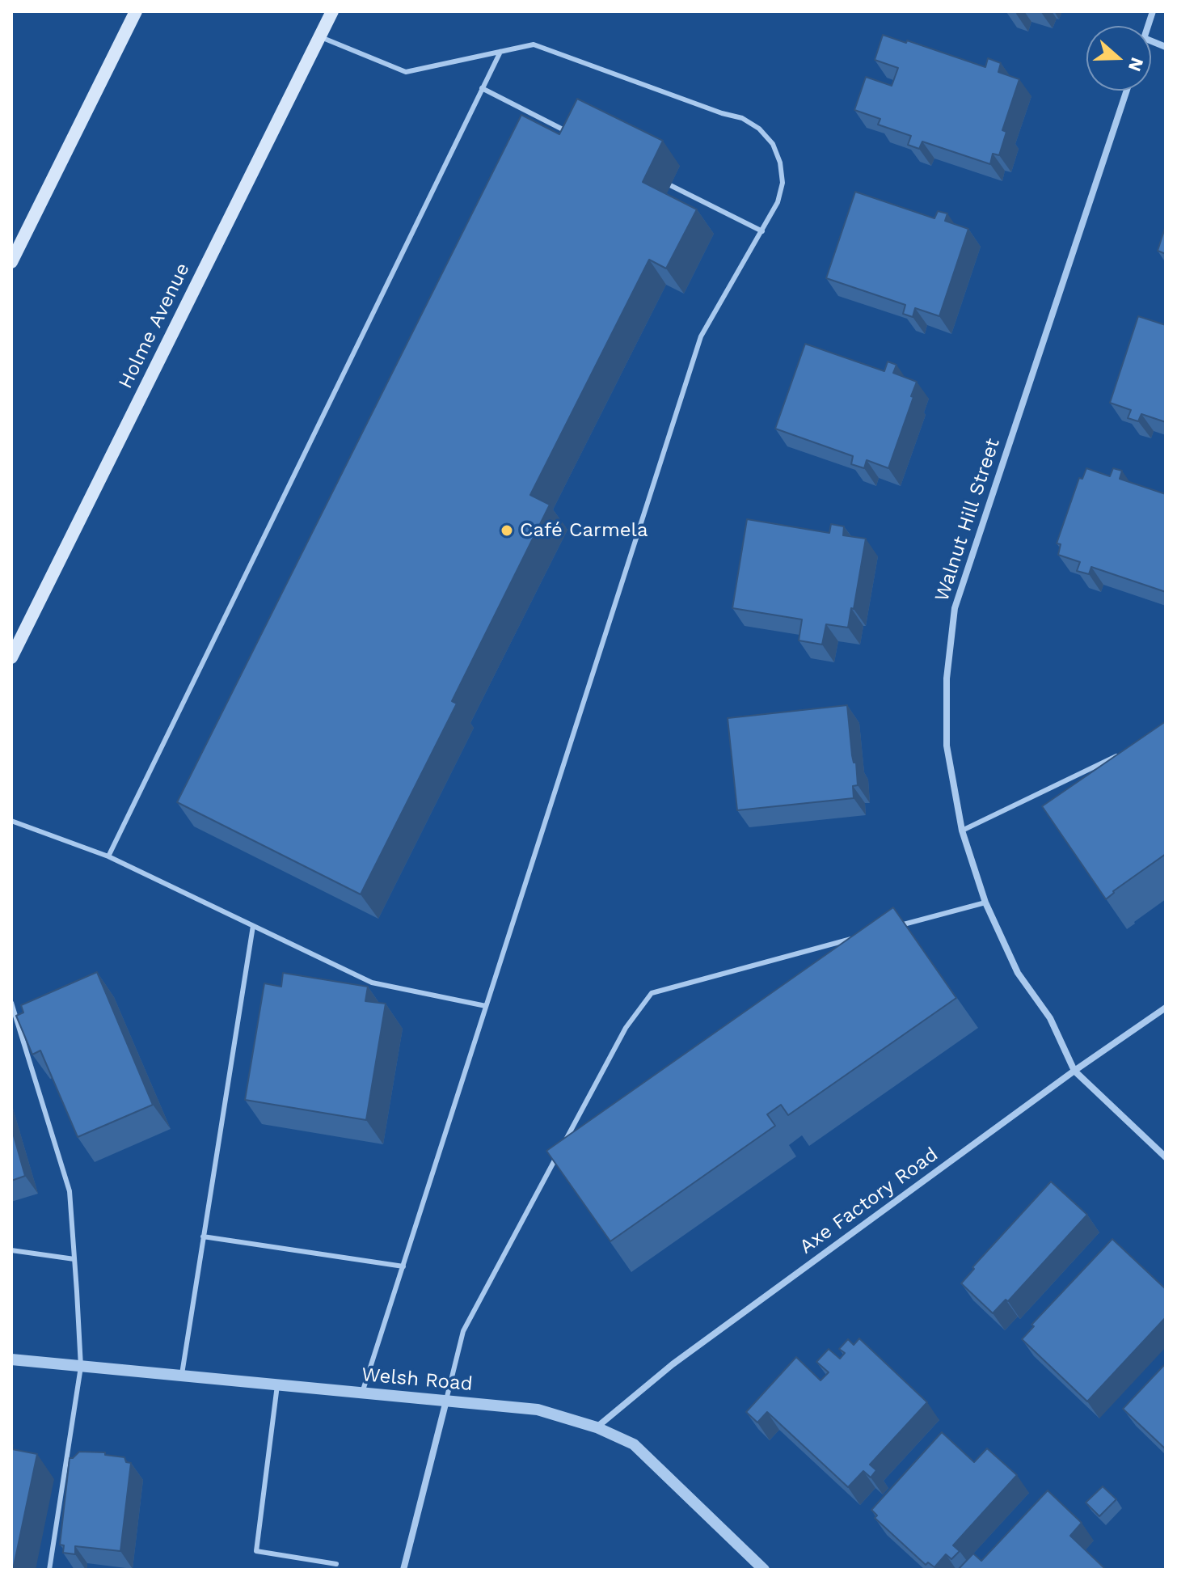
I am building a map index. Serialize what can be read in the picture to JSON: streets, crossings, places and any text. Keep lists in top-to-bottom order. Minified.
{"streets":{"main road":["Holme Avenue"],"street":["Walnut Hill Street","Axe Factory Road","Welsh Road"]},"crossings":[["Walnut Hill Street","Axe Factory Road"],["Axe Factory Road","Welsh Road"]],"places":["Café Carmela"],"north":"right"}
